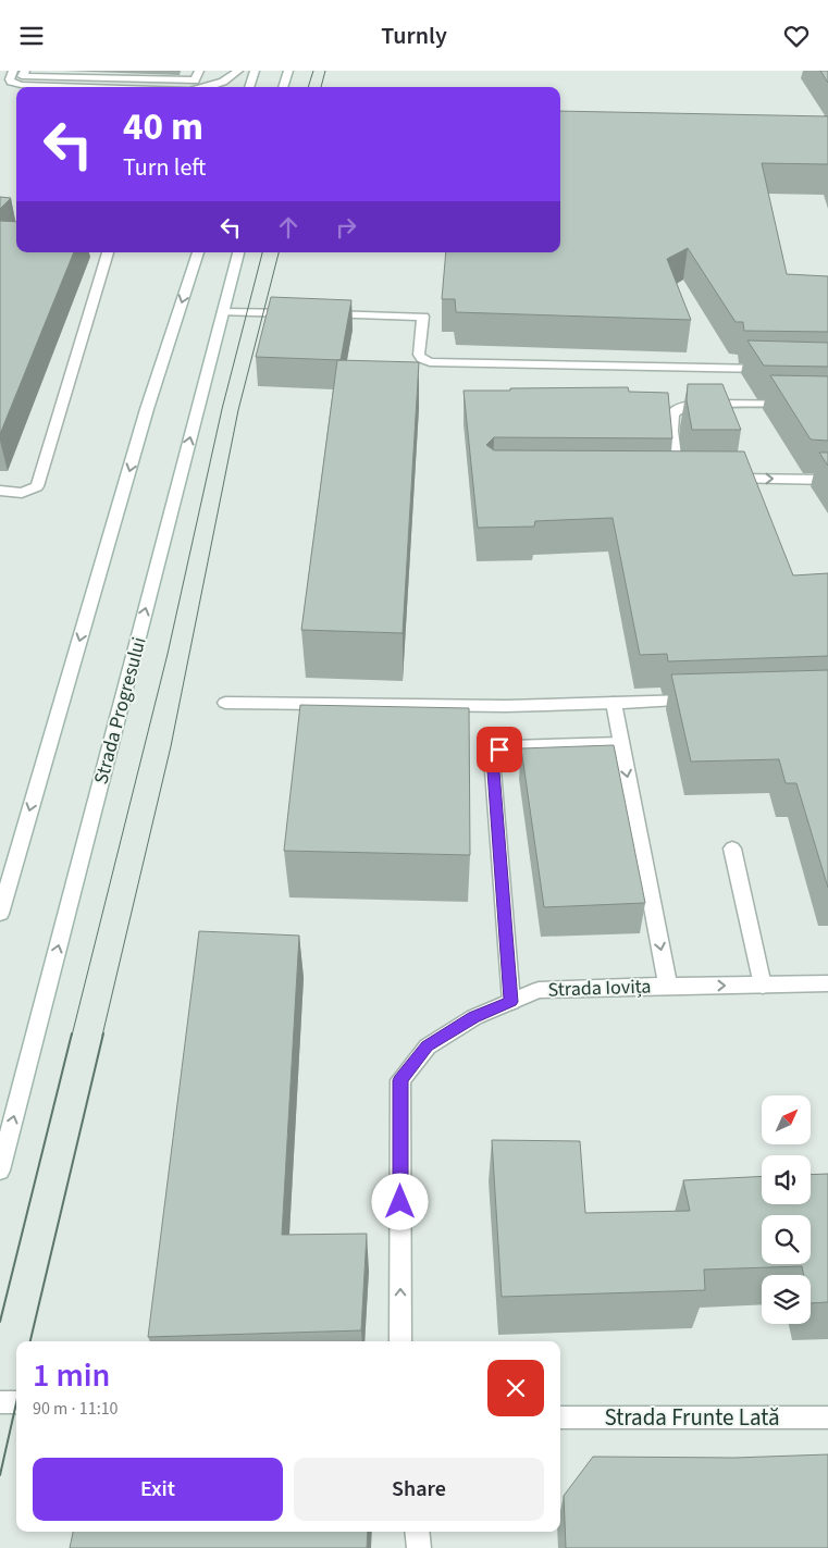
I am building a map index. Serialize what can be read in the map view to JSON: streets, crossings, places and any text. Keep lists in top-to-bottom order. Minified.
{"streets":{"main road":["Strada Progresului","Strada Iovița","Strada Frunte Lată"]},"one_way":["Strada Iovița"],"north":"top right","page":{"header":"Turnly","turn":["40 m","Turn left"],"heading":["1 min","90 m · 11:10"],"buttons":["Exit","Share"]}}
